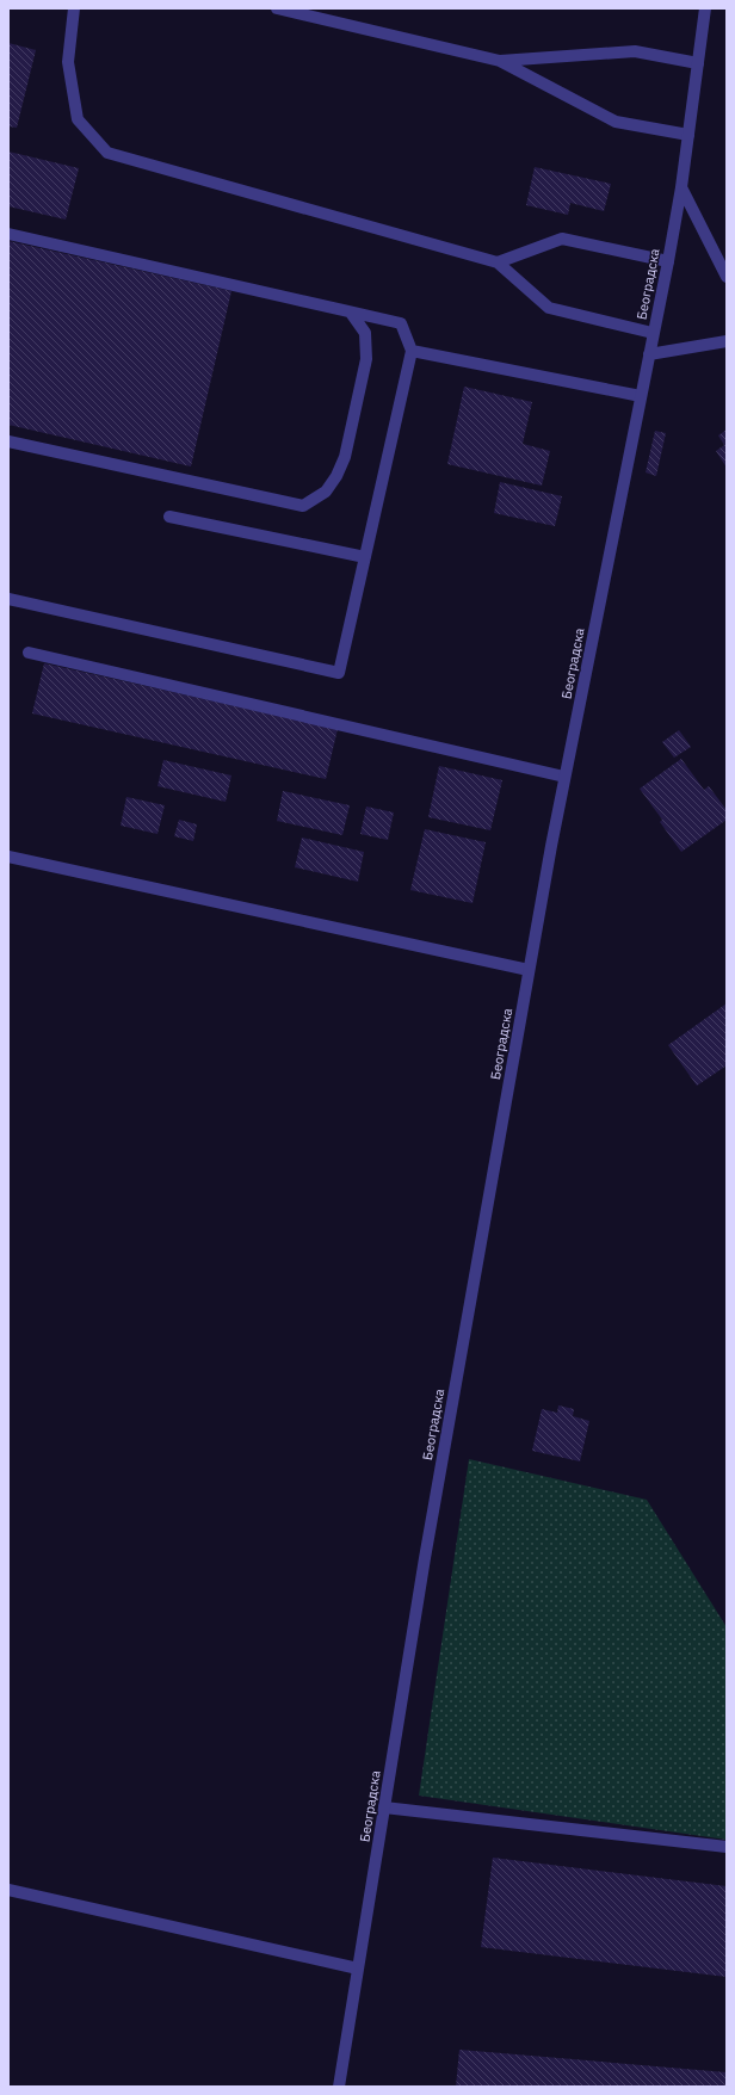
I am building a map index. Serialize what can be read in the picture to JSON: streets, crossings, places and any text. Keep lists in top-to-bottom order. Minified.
{"streets":{"street":["Београдска"]}}
